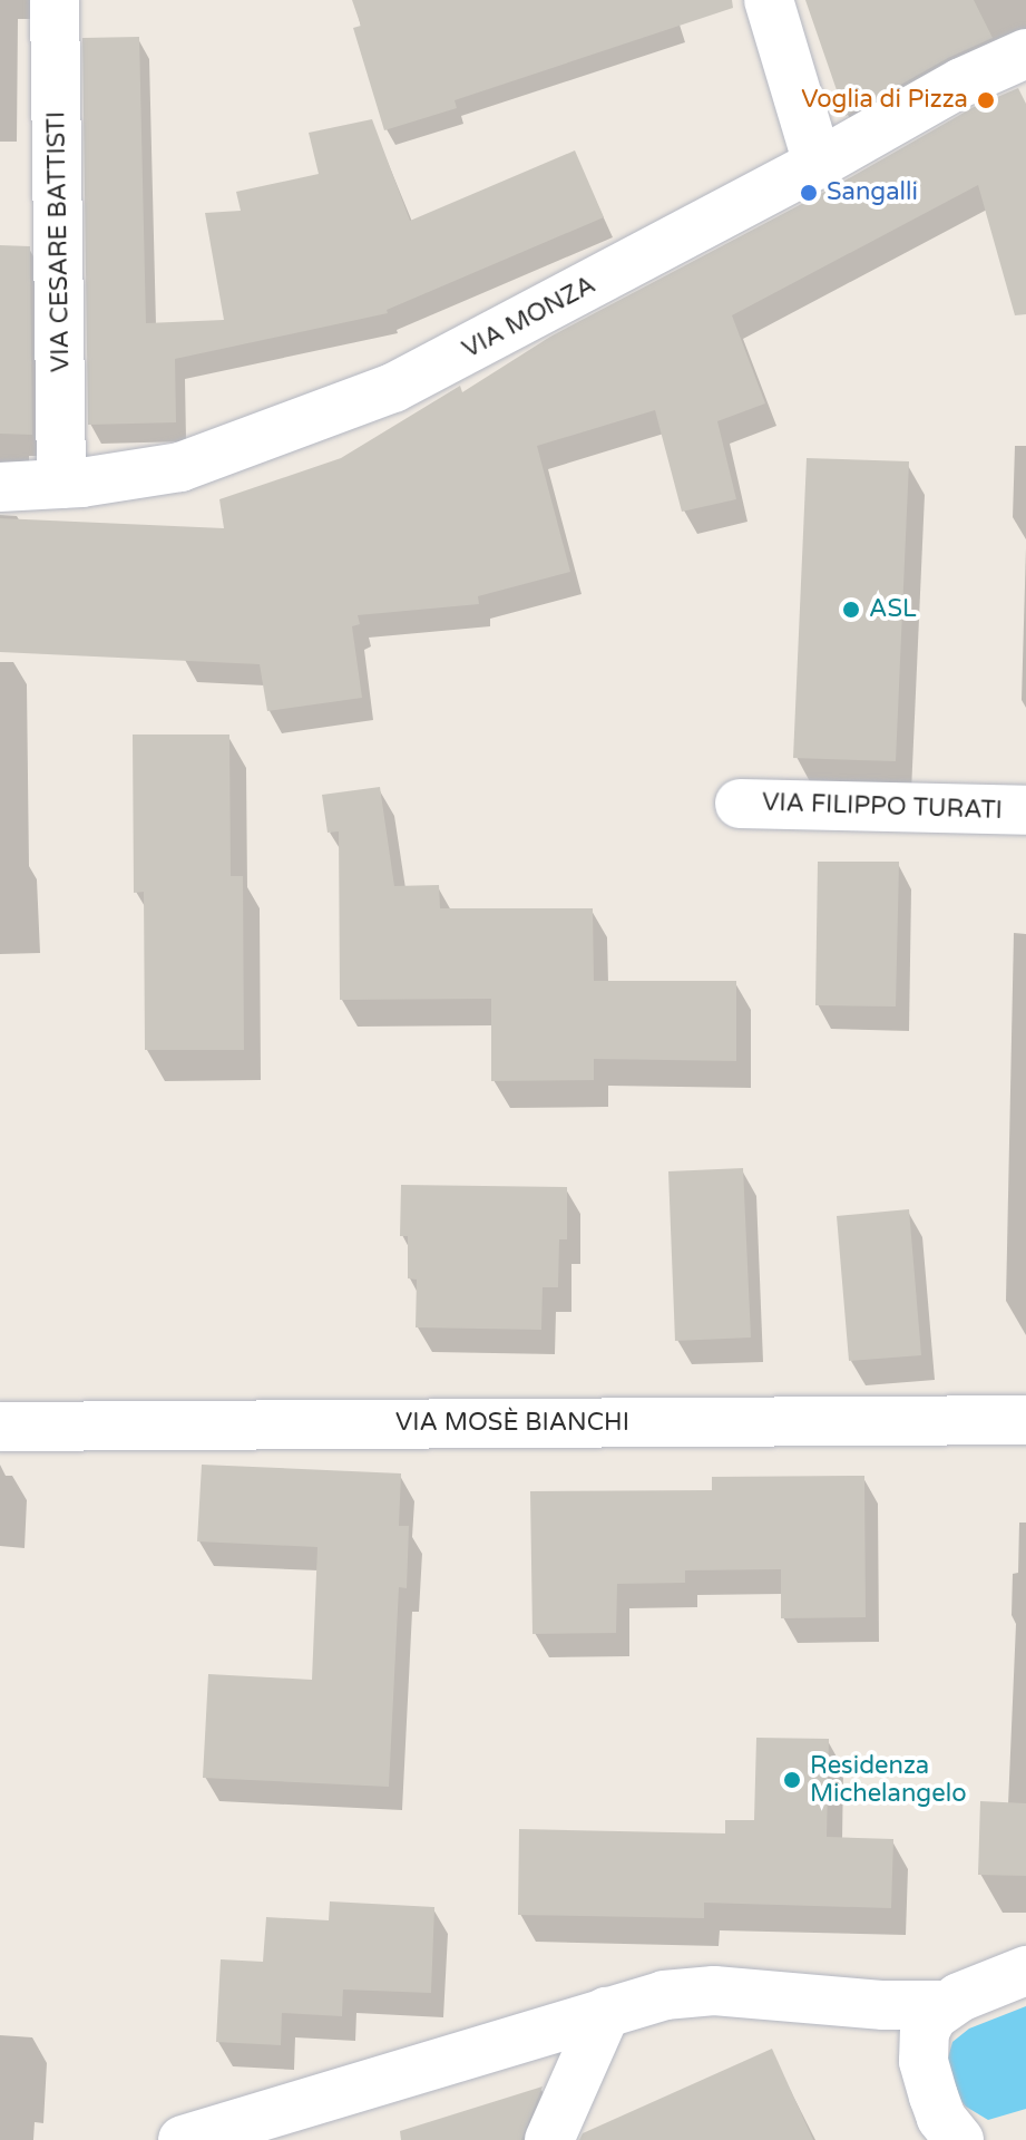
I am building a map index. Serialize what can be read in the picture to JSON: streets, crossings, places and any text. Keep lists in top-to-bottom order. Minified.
{"streets":{"street":["VIA CESARE BATTISTI","VIA MONZA","VIA FILIPPO TURATI","VIA MOSÈ BIANCHI"]},"crossings":[["VIA CESARE BATTISTI","VIA MONZA"]],"places":["Voglia di Pizza","Sangalli","ASL","Residenza Michelangelo"]}
